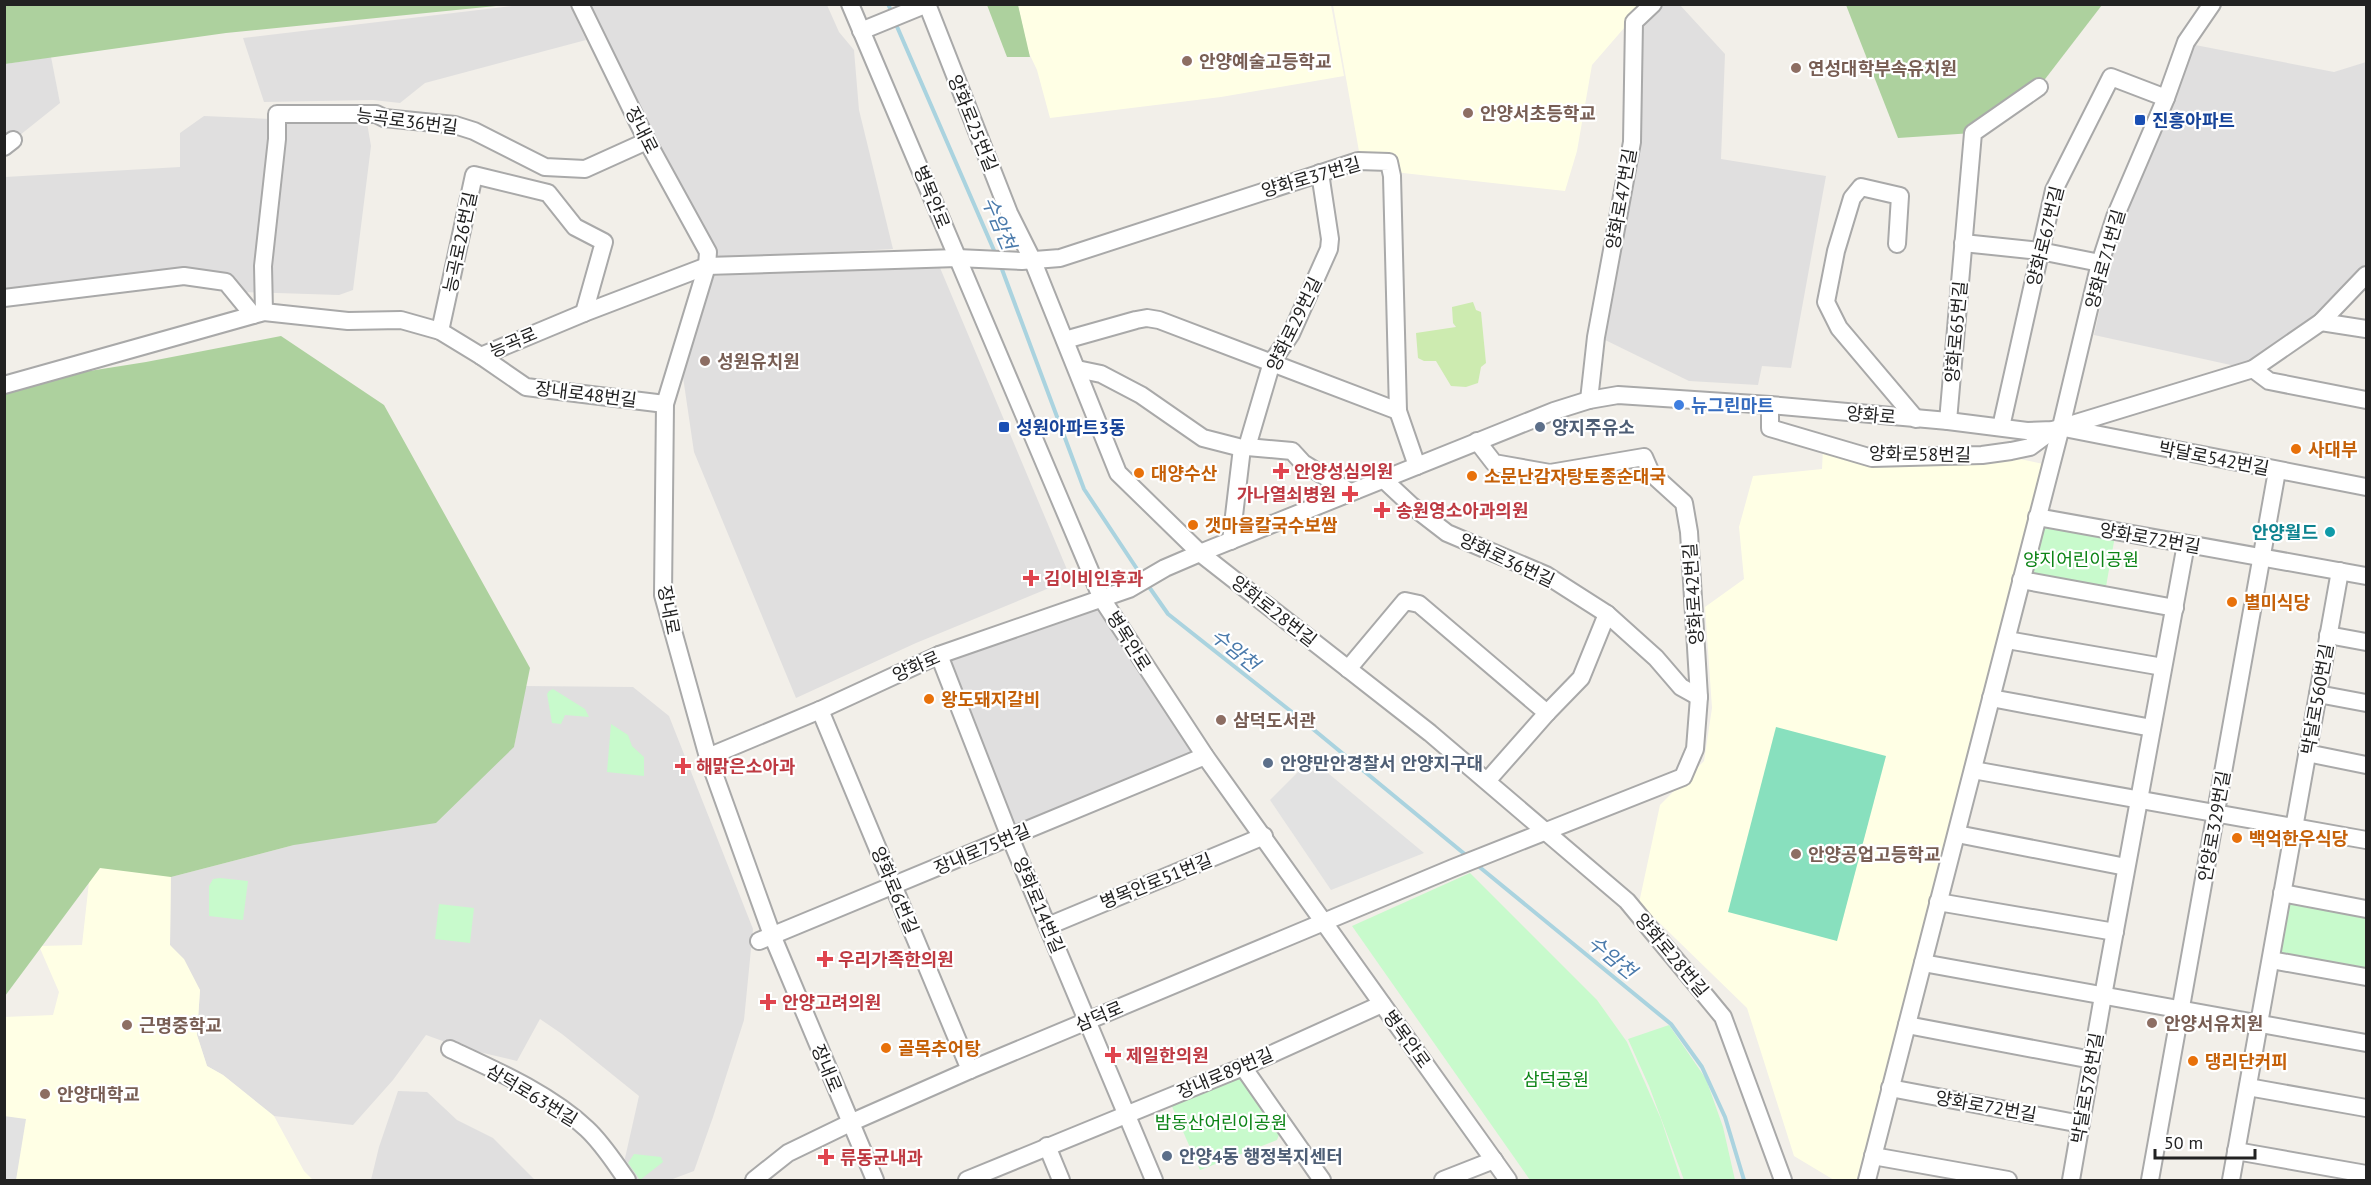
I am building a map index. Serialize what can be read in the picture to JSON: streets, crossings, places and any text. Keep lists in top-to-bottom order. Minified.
{"streets":{"street":["능곡로36번길","양화로25번길","장내로","양화로37번길","병목안로","양화로47번길","양화로67번길","능곡로26번길","양화로71번길","양화로29번길","양화로65번길","능곡로","장내로48번길","양화로","양화로58번길","박달로542번길","양화로72번길","양화로36번길","양화로42번길","양화로28번길","박달로560번길","안양로329번길","장내로75번길","병목안로51번길","양화로6번길","양화로14번길","삼덕로","장내로89번길","박달로578번길","삼덕로63번길"]},"crossings":[["능곡로36번길","장내로"],["능곡로36번길","능곡로"],["양화로25번길","양화로37번길"],["양화로25번길","양화로"],["양화로25번길","양화로28번길"],["장내로","능곡로"],["장내로","장내로48번길"],["장내로","양화로"],["장내로","장내로75번길"],["장내로","삼덕로"],["양화로37번길","양화로29번길"],["양화로37번길","능곡로"],["양화로37번길","양화로"],["병목안로","능곡로"],["병목안로","양화로"],["병목안로","장내로75번길"],["병목안로","병목안로51번길"],["병목안로","삼덕로"],["병목안로","장내로89번길"],["양화로47번길","양화로"],["양화로67번길","양화로71번길"],["양화로67번길","양화로"],["능곡로26번길","능곡로"],["양화로71번길","양화로"],["양화로71번길","양화로58번길"],["양화로71번길","박달로542번길"],["양화로29번길","양화로"],["양화로65번길","양화로"],["능곡로","장내로48번길"],["양화로","양화로58번길"],["양화로","박달로542번길"],["양화로","양화로36번길"],["양화로","양화로42번길"],["양화로","양화로28번길"],["양화로","양화로6번길"],["양화로","양화로14번길"],["양화로58번길","박달로542번길"],["박달로542번길","안양로329번길"],["양화로72번길","박달로560번길"],["양화로72번길","안양로329번길"],["양화로72번길","박달로578번길"],["양화로36번길","양화로42번길"],["양화로42번길","양화로28번길"],["양화로42번길","삼덕로"],["양화로28번길","삼덕로"],["장내로75번길","양화로6번길"],["장내로75번길","양화로14번길"],["병목안로51번길","양화로14번길"],["양화로6번길","삼덕로"],["양화로14번길","삼덕로"],["양화로14번길","장내로89번길"]],"water":["수암천"],"parks":["양지어린이공원","삼덕공원","밤동산어린이공원"],"places":{"other":["안양예술고등학교","연성대학부속유치원","안양서초등학교","성원유치원","뉴그린마트","양지주유소","사대부","대양수산","소문난감자탕토종순대국","갯마을칼국수보쌈","안양월드","별미식당","왕도돼지갈비","삼덕도서관","안양만안경찰서 안양지구대","백억한우식당","안양공업고등학교","안양서유치원","근명중학교","골목추어탕","댕리단커피","안양대학교","안양4동 행정복지센터"],"transit":["진흥아파트","성원아파트3동"],"health":["안양성심의원","가나열쇠병원","송원영소아과의원","김이비인후과","해맑은소아과","우리가족한의원","안양고려의원","제일한의원","류동균내과"]},"scale_bar":"50 m"}
